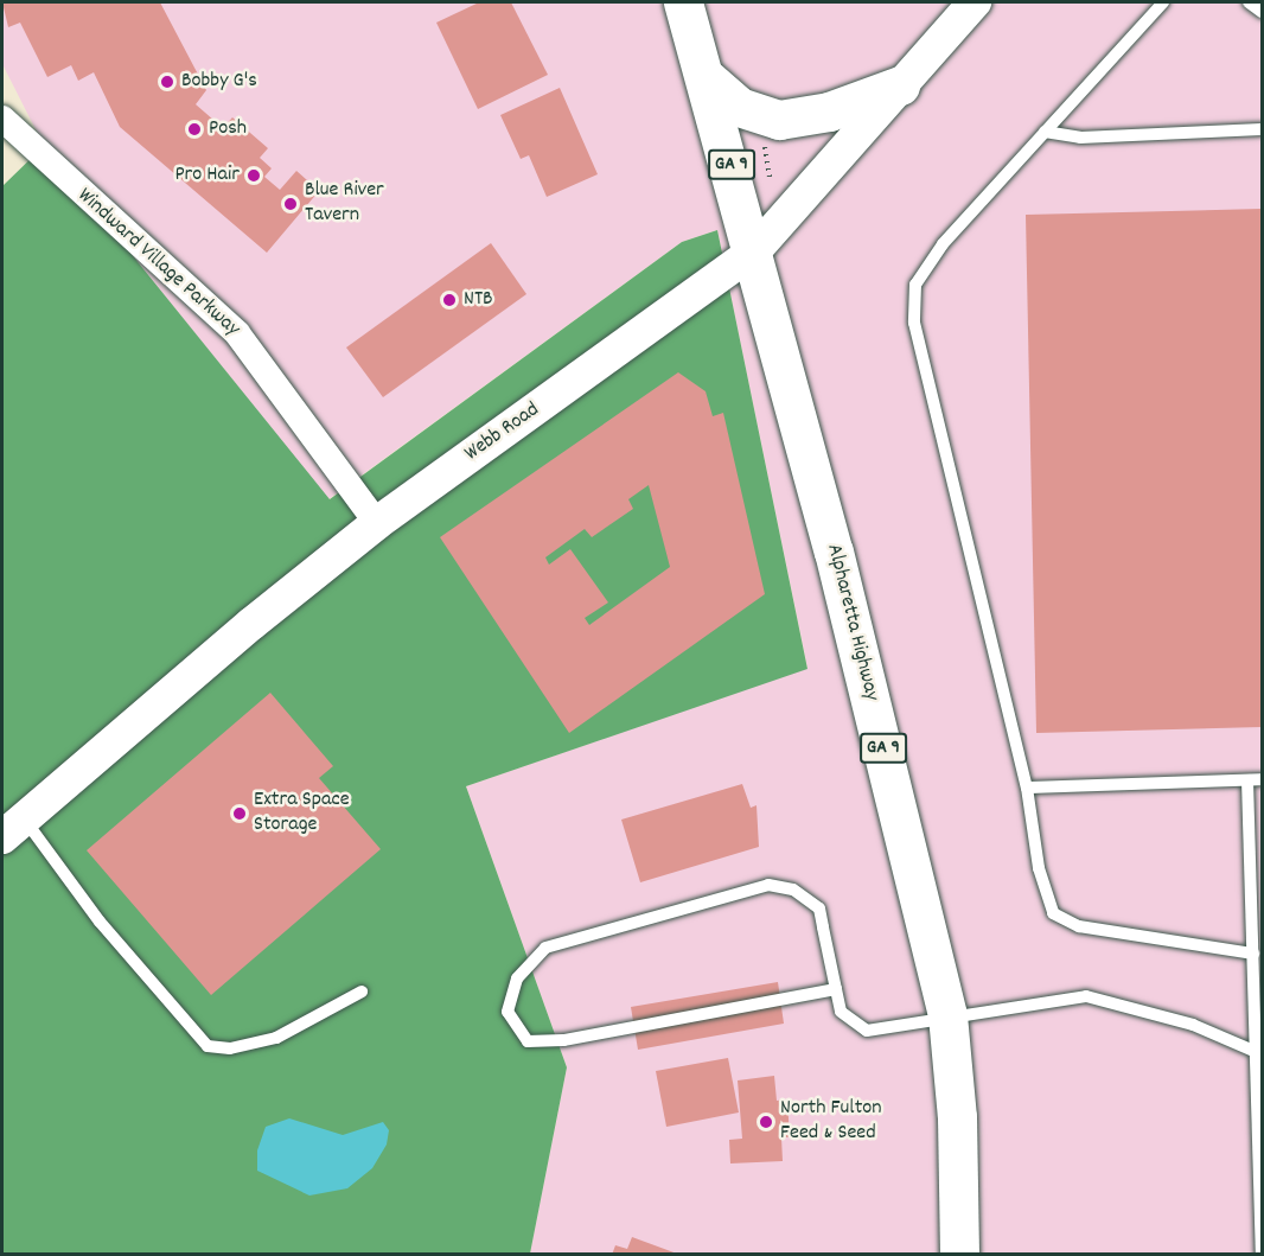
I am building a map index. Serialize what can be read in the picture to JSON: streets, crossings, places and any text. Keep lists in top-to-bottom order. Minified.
{"streets":{"main road":["GA 9","Alpharetta Highway"],"street":["Windward Village Parkway","Webb Road"]},"crossings":[["Windward Village Parkway","Webb Road"],["Webb Road","Alpharetta Highway"]],"places":["Bobby G's","Posh","Pro Hair","Blue River Tavern","NTB","Extra Space Storage","North Fulton Feed & Seed"]}
